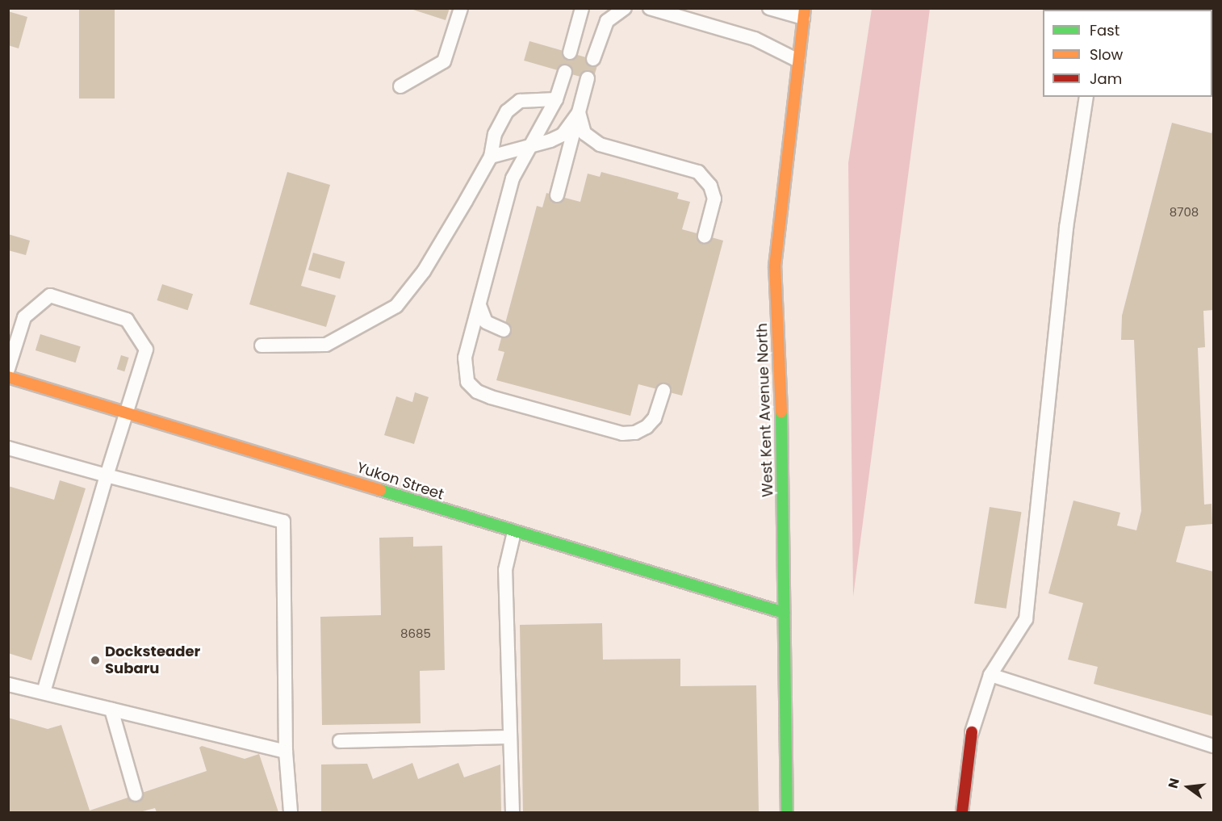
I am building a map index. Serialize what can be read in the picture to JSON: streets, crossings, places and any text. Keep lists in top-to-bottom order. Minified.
{"streets":{"street":["West Kent Avenue North","Yukon Street"]},"crossings":[["West Kent Avenue North","Yukon Street"]],"places":["Docksteader Subaru"],"house_numbers":["8708","8685"],"legend":["Fast","Slow","Jam"],"north":"left"}
